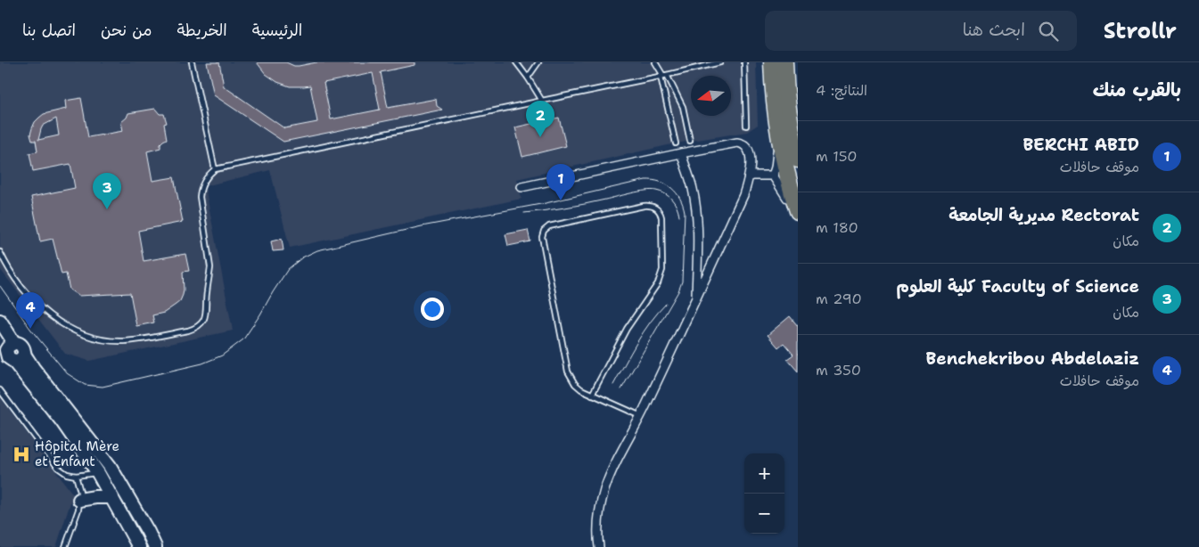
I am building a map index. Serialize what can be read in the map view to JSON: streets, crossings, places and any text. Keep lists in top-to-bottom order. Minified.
{"places":{"hospital":["Hôpital Mère et Enfant"]},"north":"left","page":{"header":"Strollr","search":"ابحث هنا","nav":["الرئيسية","الخريطة","من نحن","اتصل بنا"],"heading":["بالقرب منك","النتائج: 4"],"pins":["2","1","3","4"],"list":[{"mark":"1","name":"BERCHI ABID","note":"موقف حافلات","value":"150 m"},{"mark":"2","name":"Rectorat مديرية الجامعة","note":"مكان","value":"180 m"},{"mark":"3","name":"Faculty of Science كلية العلوم","note":"مكان","value":"290 m"},{"mark":"4","name":"Benchekribou Abdelaziz","note":"موقف حافلات","value":"350 m"}],"map_buttons":["+","−"]}}
